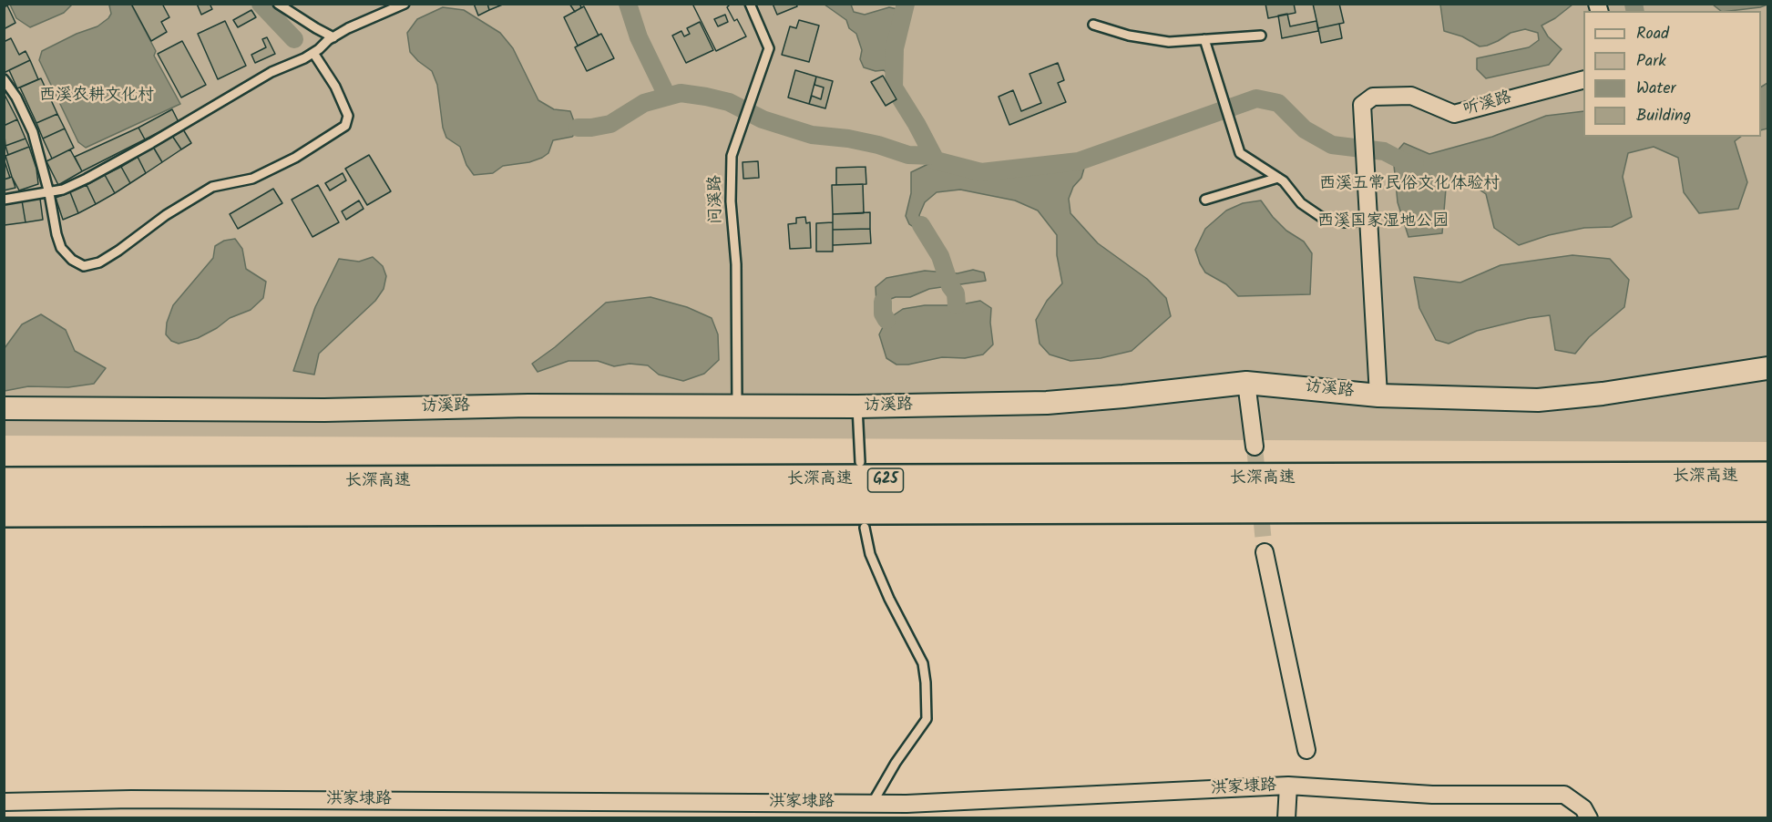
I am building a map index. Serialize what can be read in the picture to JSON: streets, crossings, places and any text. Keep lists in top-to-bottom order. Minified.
{"streets":{"highway":["长深高速","G25"],"street":["听溪路","访溪路","洪家埭路"],"lane":["问溪路"]},"crossings":[["问溪路","访溪路"]],"parks":["西溪农耕文化村","西溪五常民俗文化体验村","西溪国家湿地公园"],"legend":["Road","Park","Water","Building"]}
